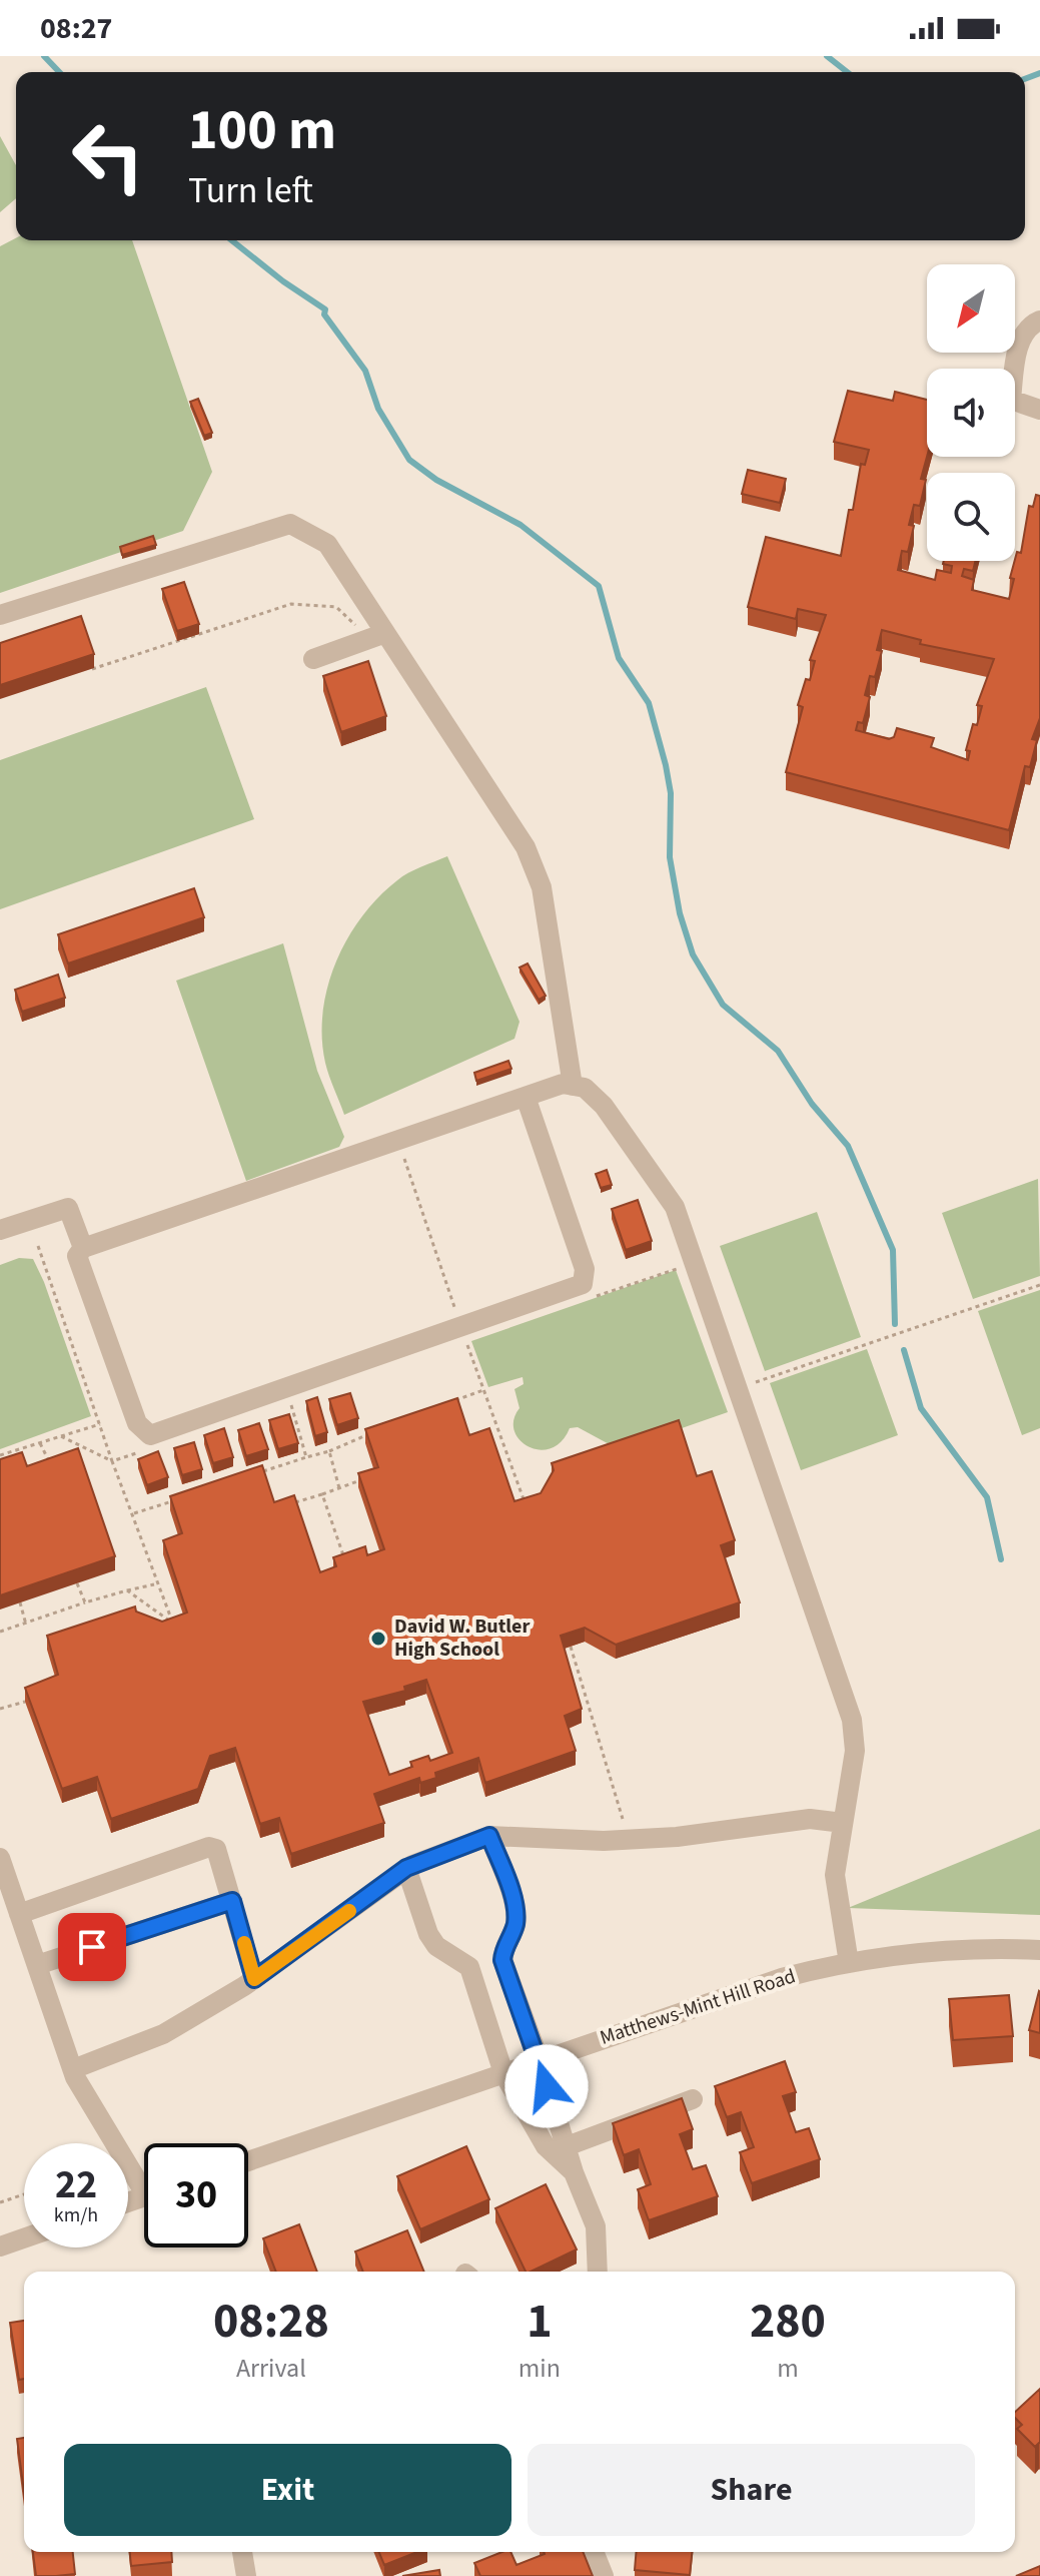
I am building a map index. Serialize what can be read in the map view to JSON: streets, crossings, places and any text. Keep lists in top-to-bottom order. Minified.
{"streets":{"street":["Matthews-Mint Hill Road"]},"places":["David W. Butler High School"],"north":"bottom left","page":{"status":"08:27","turn":["100 m","Turn left"],"speed":"22 km/h","limit":"30","eta":["08:28","Arrival","1","min","280","m"],"buttons":["Exit","Share"]}}
